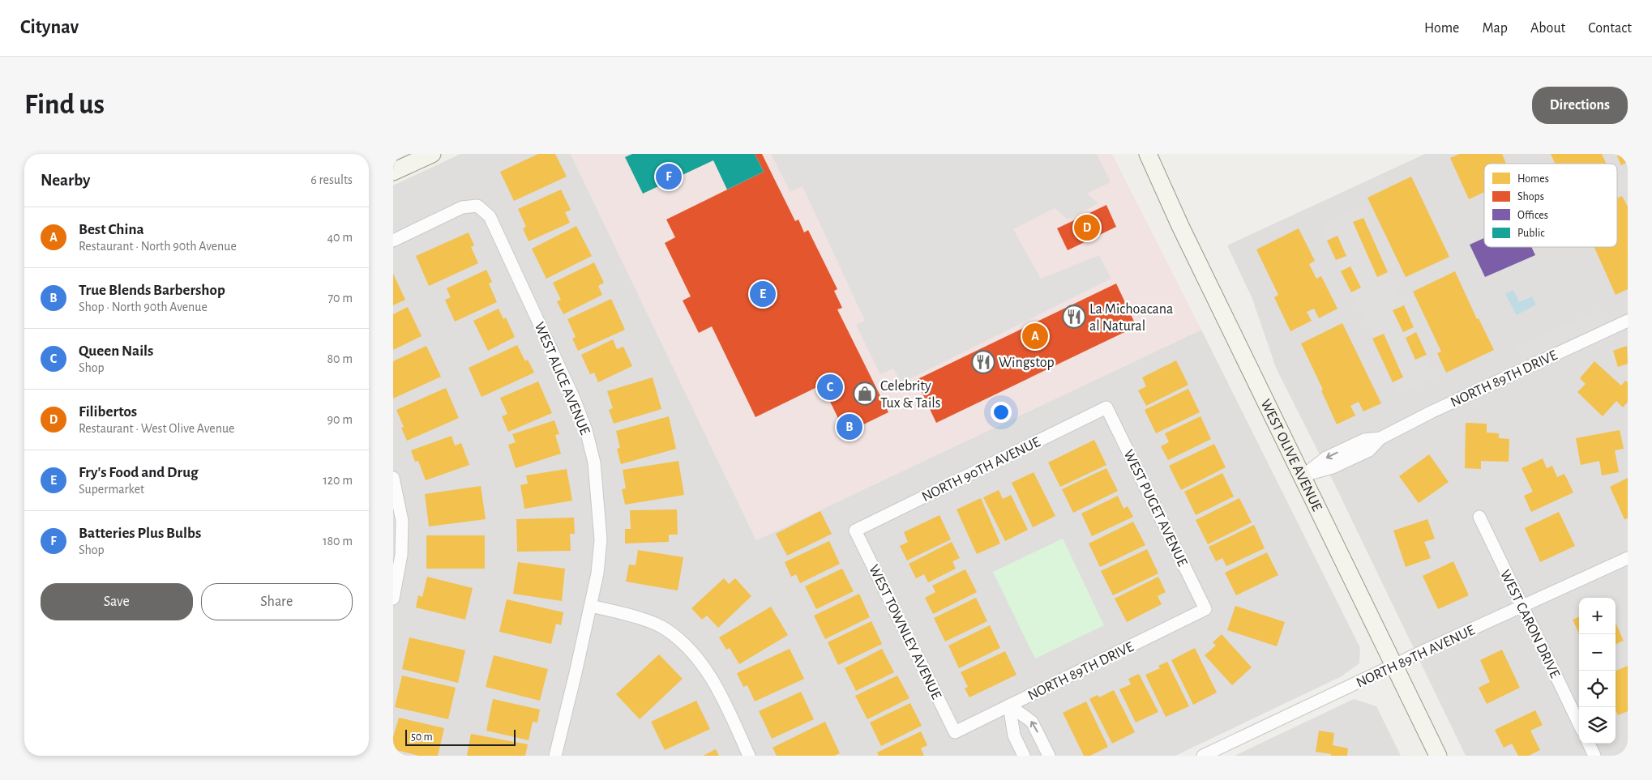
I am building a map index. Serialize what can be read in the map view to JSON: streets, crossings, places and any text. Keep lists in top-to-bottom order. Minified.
{"streets":{"main road":["WEST OLIVE AVENUE"],"street":["WEST ALICE AVENUE","NORTH 89TH DRIVE","NORTH 90TH AVENUE","WEST PUGET AVENUE","WEST CARON DRIVE","WEST TOWNLEY AVENUE","NORTH 89TH AVENUE"]},"crossings":[["NORTH 89TH DRIVE","WEST OLIVE AVENUE"],["NORTH 89TH DRIVE","WEST PUGET AVENUE"],["NORTH 89TH DRIVE","WEST TOWNLEY AVENUE"],["WEST OLIVE AVENUE","NORTH 89TH AVENUE"],["NORTH 90TH AVENUE","WEST PUGET AVENUE"],["NORTH 90TH AVENUE","WEST TOWNLEY AVENUE"],["WEST CARON DRIVE","NORTH 89TH AVENUE"]],"places":{"restaurant":["La Michoacana al Natural","Wingstop"],"shop":["Celebrity Tux & Tails"]},"legend":["Homes","Shops","Offices","Public"],"scale_bar":"50 m","page":{"header":"Citynav","nav":["Home","Map","About","Contact"],"buttons":["Directions",["Save","Share"]],"title":"Find us","heading":["Nearby","6 results"],"pins":["F","D","E","A","C","B"],"list":[{"mark":"A","name":"Best China","note":"Restaurant · North 90th Avenue","value":"40 m"},{"mark":"B","name":"True Blends Barbershop","note":"Shop · North 90th Avenue","value":"70 m"},{"mark":"C","name":"Queen Nails","note":"Shop","value":"80 m"},{"mark":"D","name":"Filibertos","note":"Restaurant · West Olive Avenue","value":"90 m"},{"mark":"E","name":"Fry's Food and Drug","note":"Supermarket","value":"120 m"},{"mark":"F","name":"Batteries Plus Bulbs","note":"Shop","value":"180 m"}],"map_buttons":["+","−"],"scale":"50 m"}}
